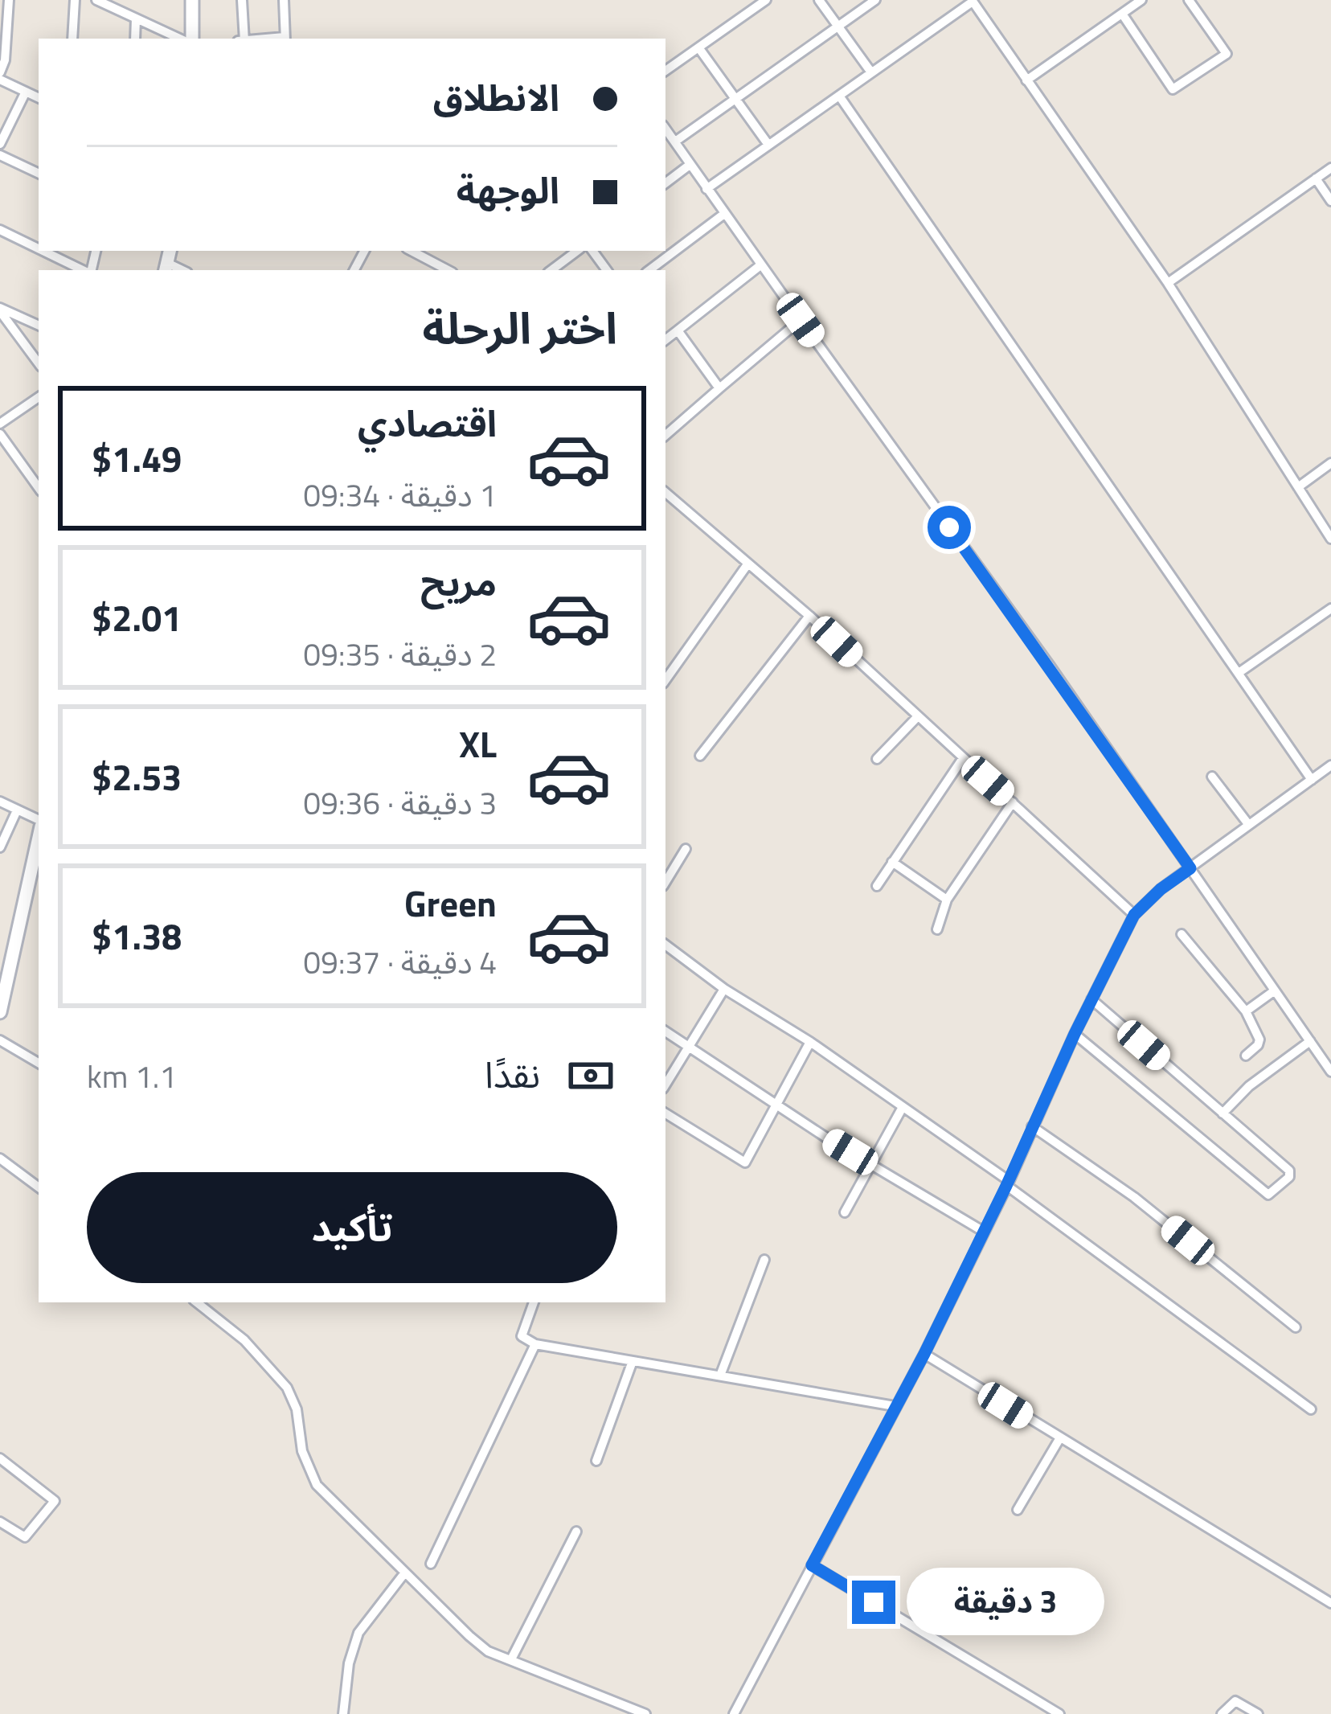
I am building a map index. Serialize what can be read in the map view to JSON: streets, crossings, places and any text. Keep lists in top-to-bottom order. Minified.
{"page":{"banner":["الانطلاق","الوجهة"],"heading":"اختر الرحلة","list":[{"name":"اقتصادي","note":"1 دقيقة · 09:34","value":"$1.49"},{"name":"مريح","note":"2 دقيقة · 09:35","value":"$2.01"},{"name":"XL","note":"3 دقيقة · 09:36","value":"$2.53"},{"name":"Green","note":"4 دقيقة · 09:37","value":"$1.38"}],"pay":["نقدًا","1.1 km"],"buttons":"تأكيد","bubble":"3 دقيقة"}}
